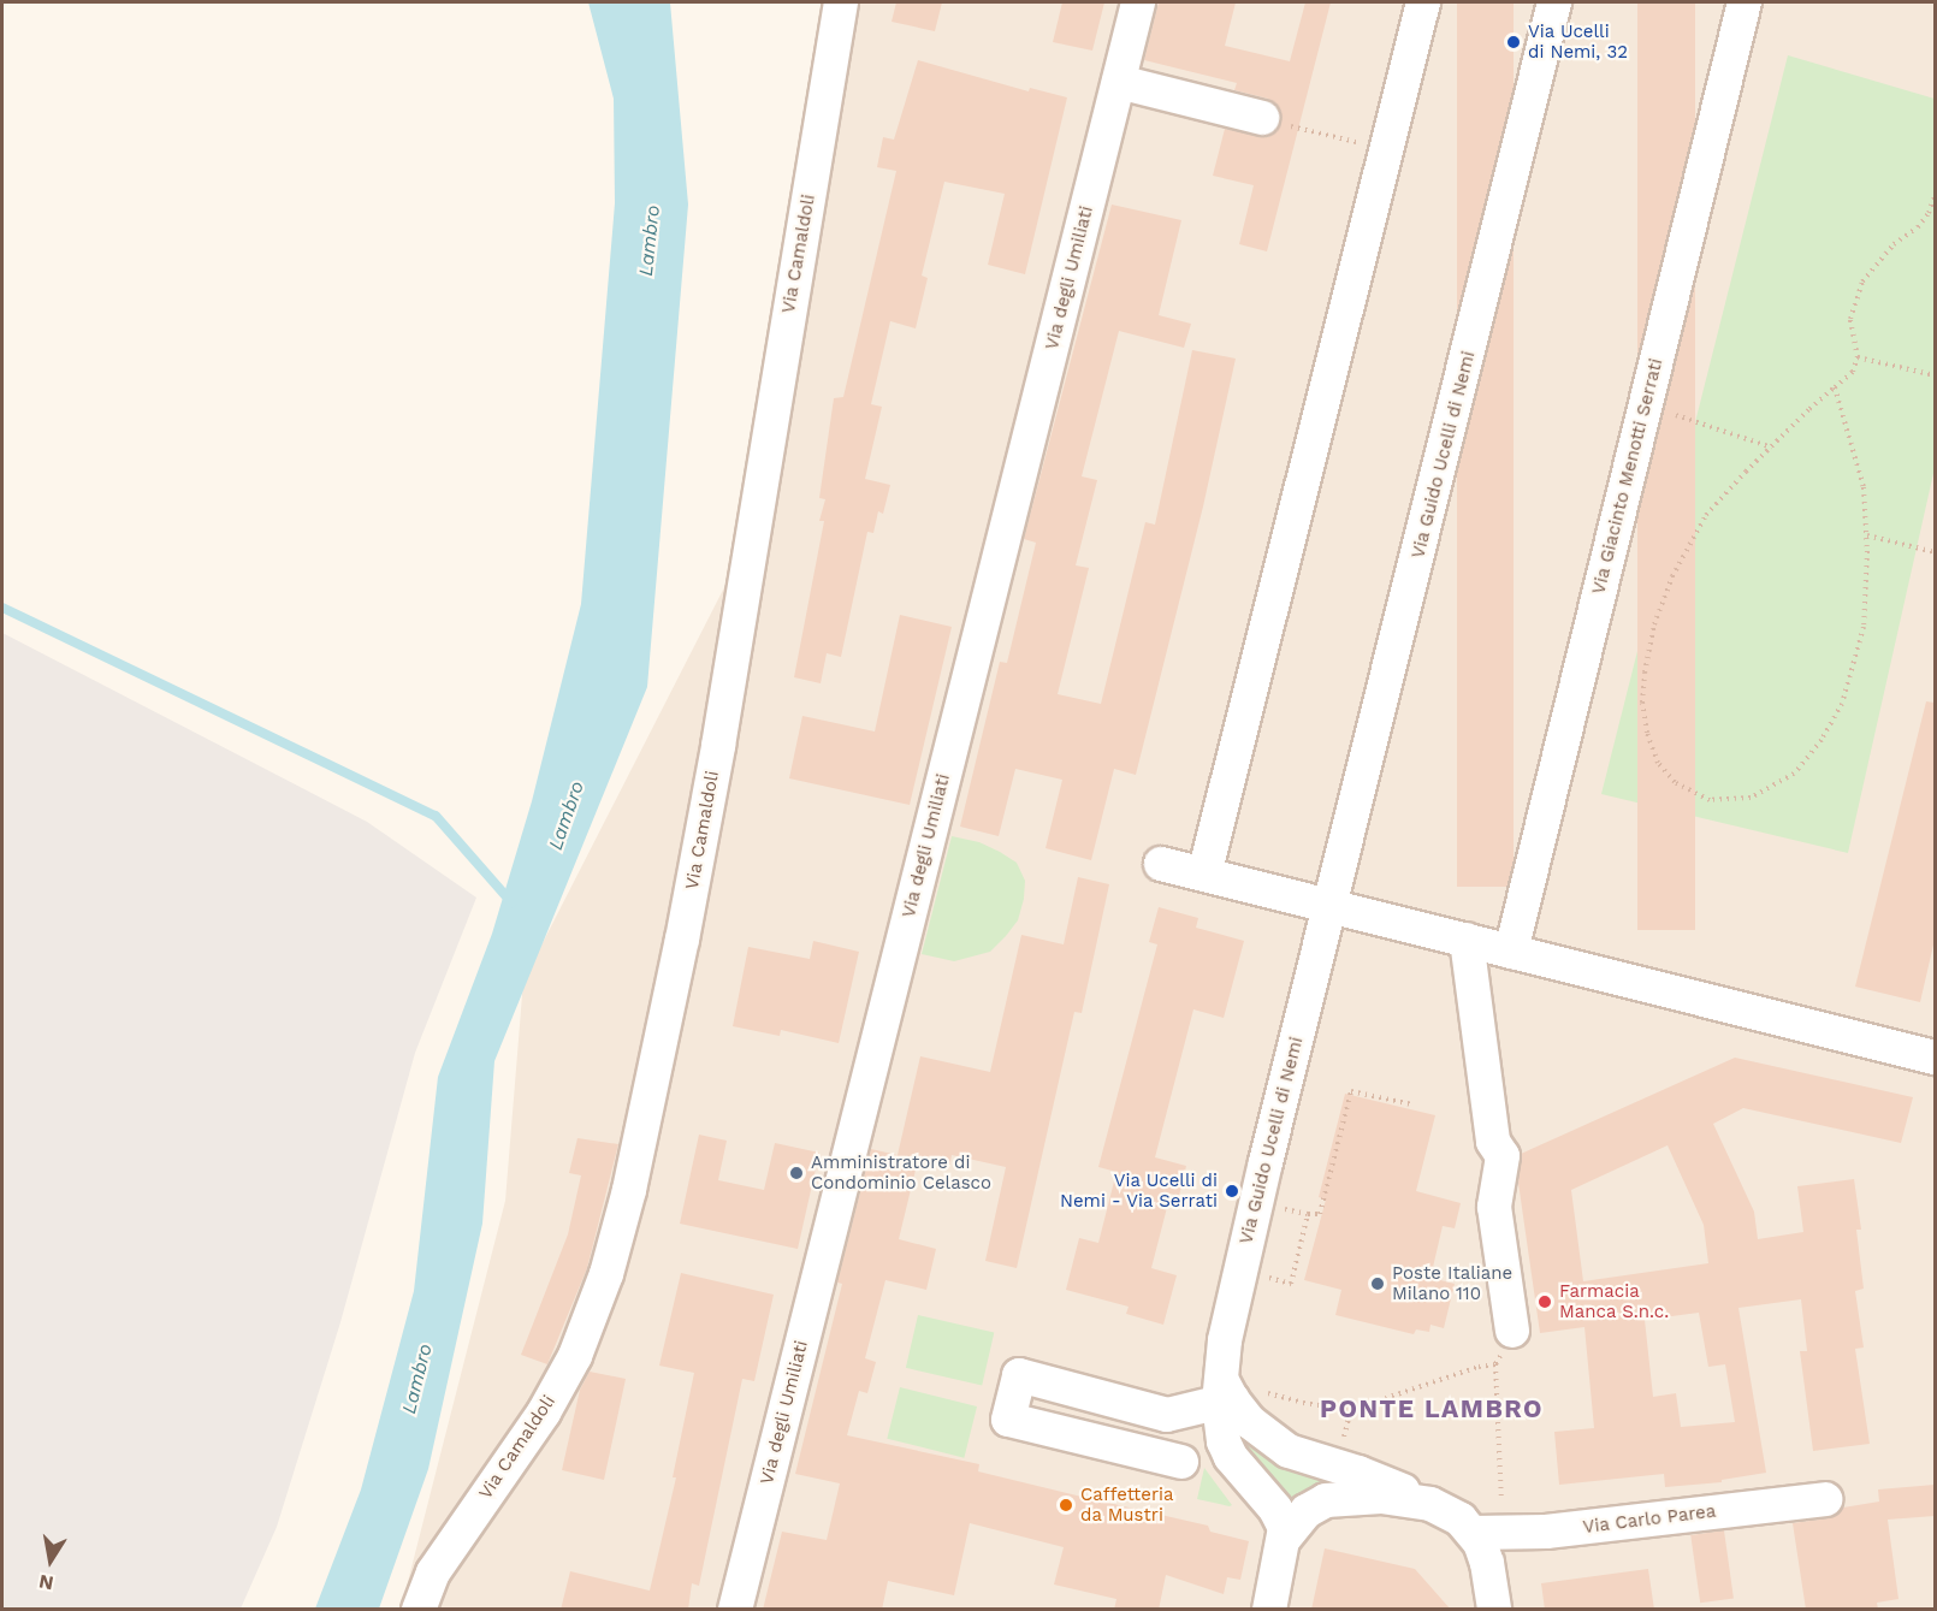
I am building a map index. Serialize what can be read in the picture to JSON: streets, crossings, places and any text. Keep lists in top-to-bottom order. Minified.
{"streets":{"street":["Via Camaldoli","Via degli Umiliati","Via Guido Ucelli di Nemi","Via Giacinto Menotti Serrati","Via Carlo Parea"]},"districts":["PONTE LAMBRO"],"water":["Lambro"],"places":["Via Ucelli di Nemi, 32","Amministratore di Condominio Celasco","Via Ucelli di Nemi - Via Serrati","Poste Italiane Milano 110","Farmacia Manca S.n.c.","Caffetteria da Mustri"],"north":"bottom"}
